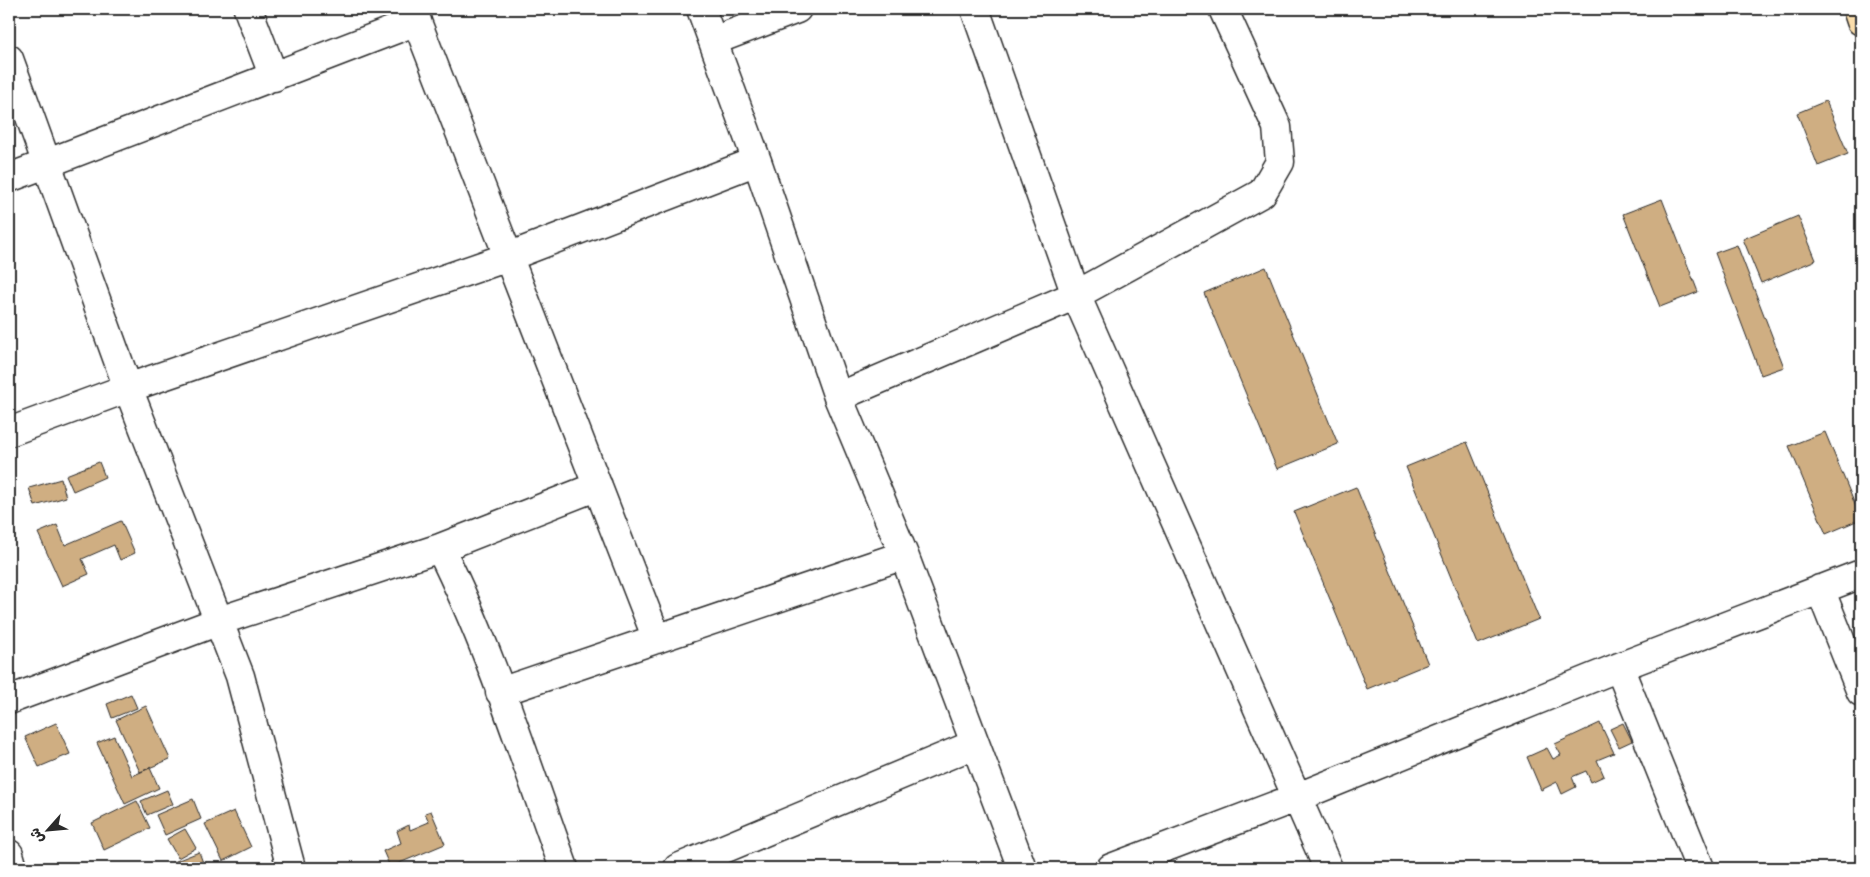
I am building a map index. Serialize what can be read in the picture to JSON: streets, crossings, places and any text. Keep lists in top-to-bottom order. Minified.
{"north":"bottom left"}
